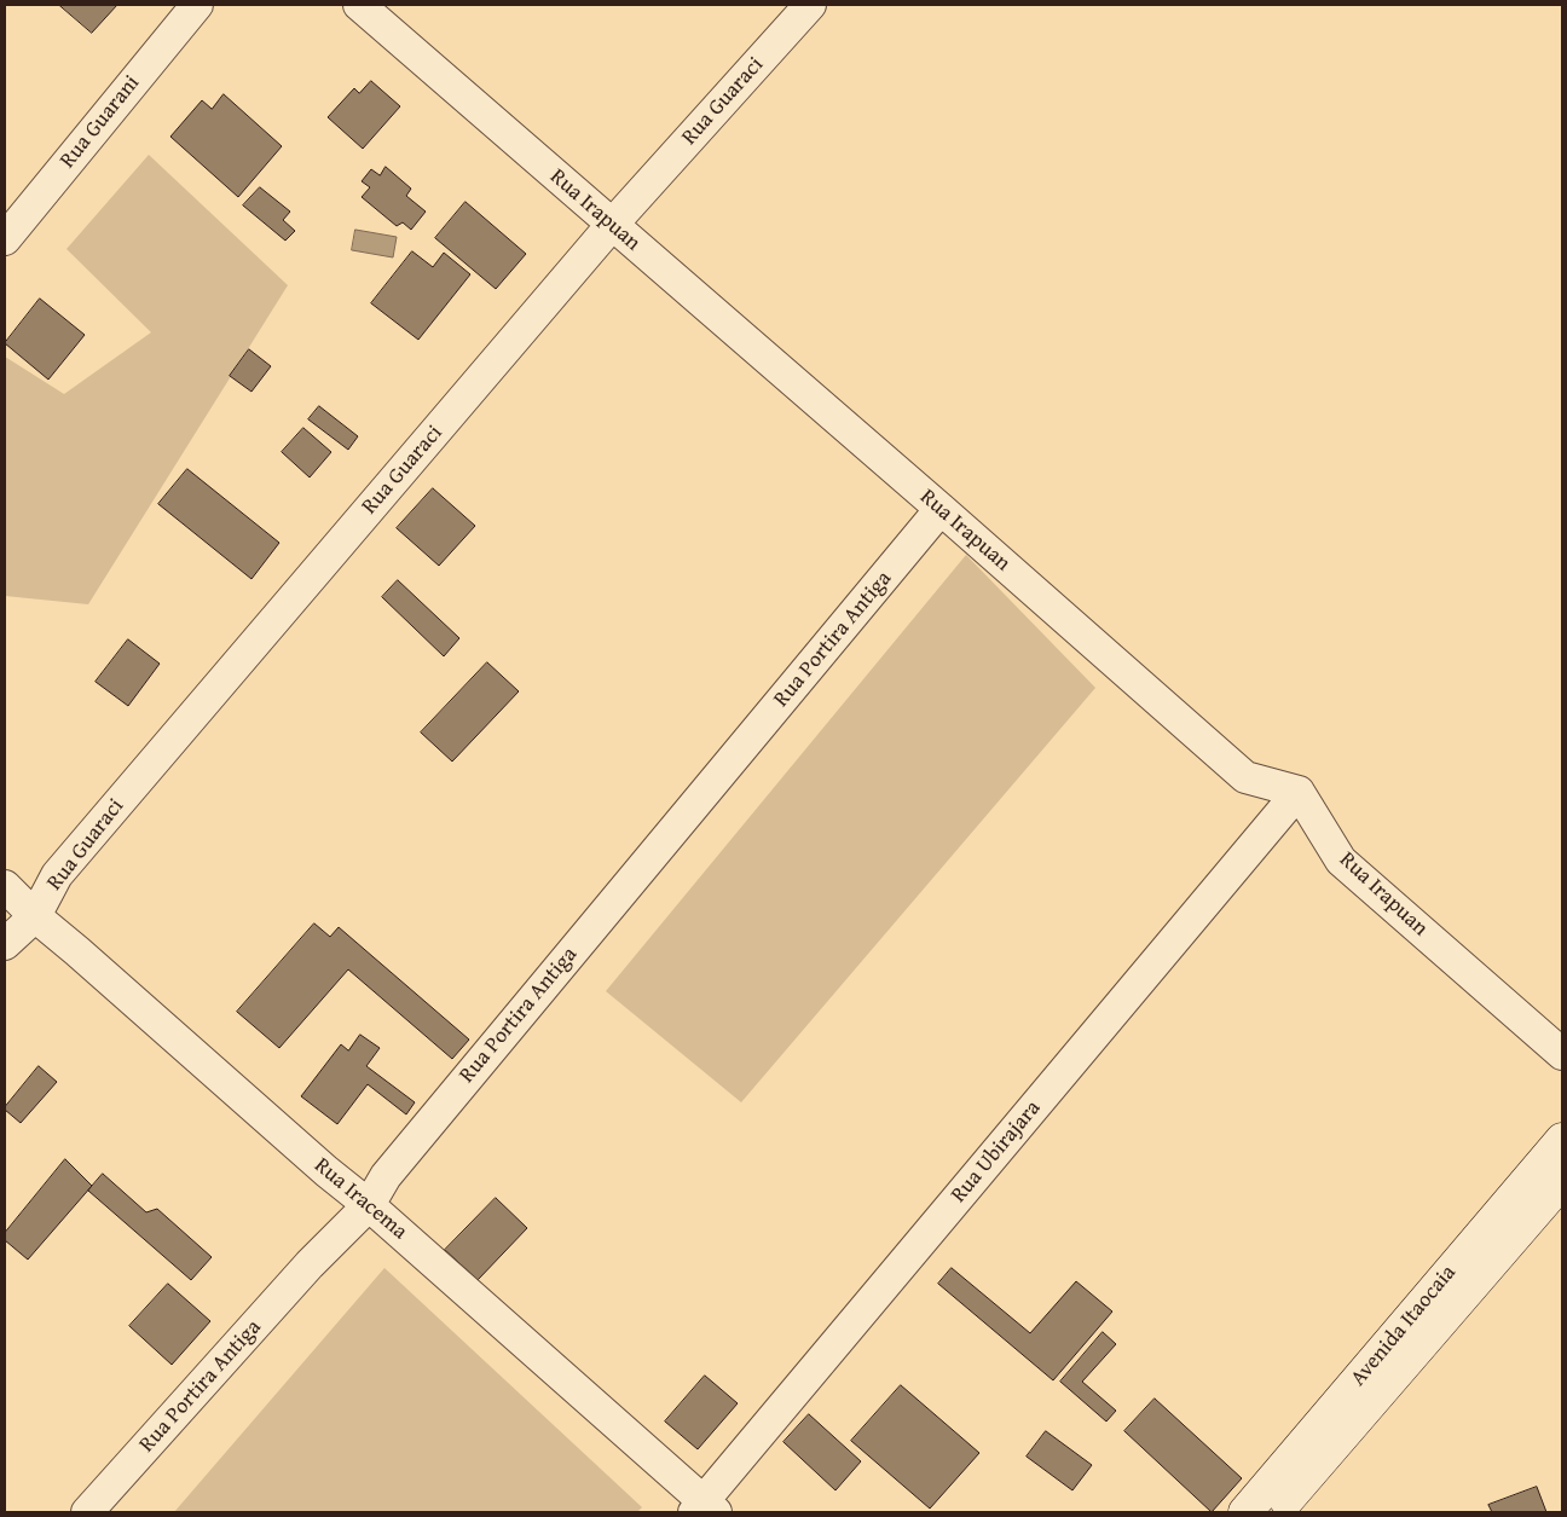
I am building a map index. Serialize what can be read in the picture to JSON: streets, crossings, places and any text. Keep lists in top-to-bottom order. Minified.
{"streets":{"main road":["Avenida Itaocaia"],"street":["Rua Guaraci","Rua Guarani","Rua Irapuan","Rua Portira Antiga","Rua Ubirajara","Rua Iracema"]},"crossings":[["Rua Guaraci","Rua Irapuan"],["Rua Guaraci","Rua Iracema"],["Rua Irapuan","Rua Portira Antiga"],["Rua Irapuan","Rua Ubirajara"],["Rua Portira Antiga","Rua Iracema"],["Rua Ubirajara","Rua Iracema"]]}
